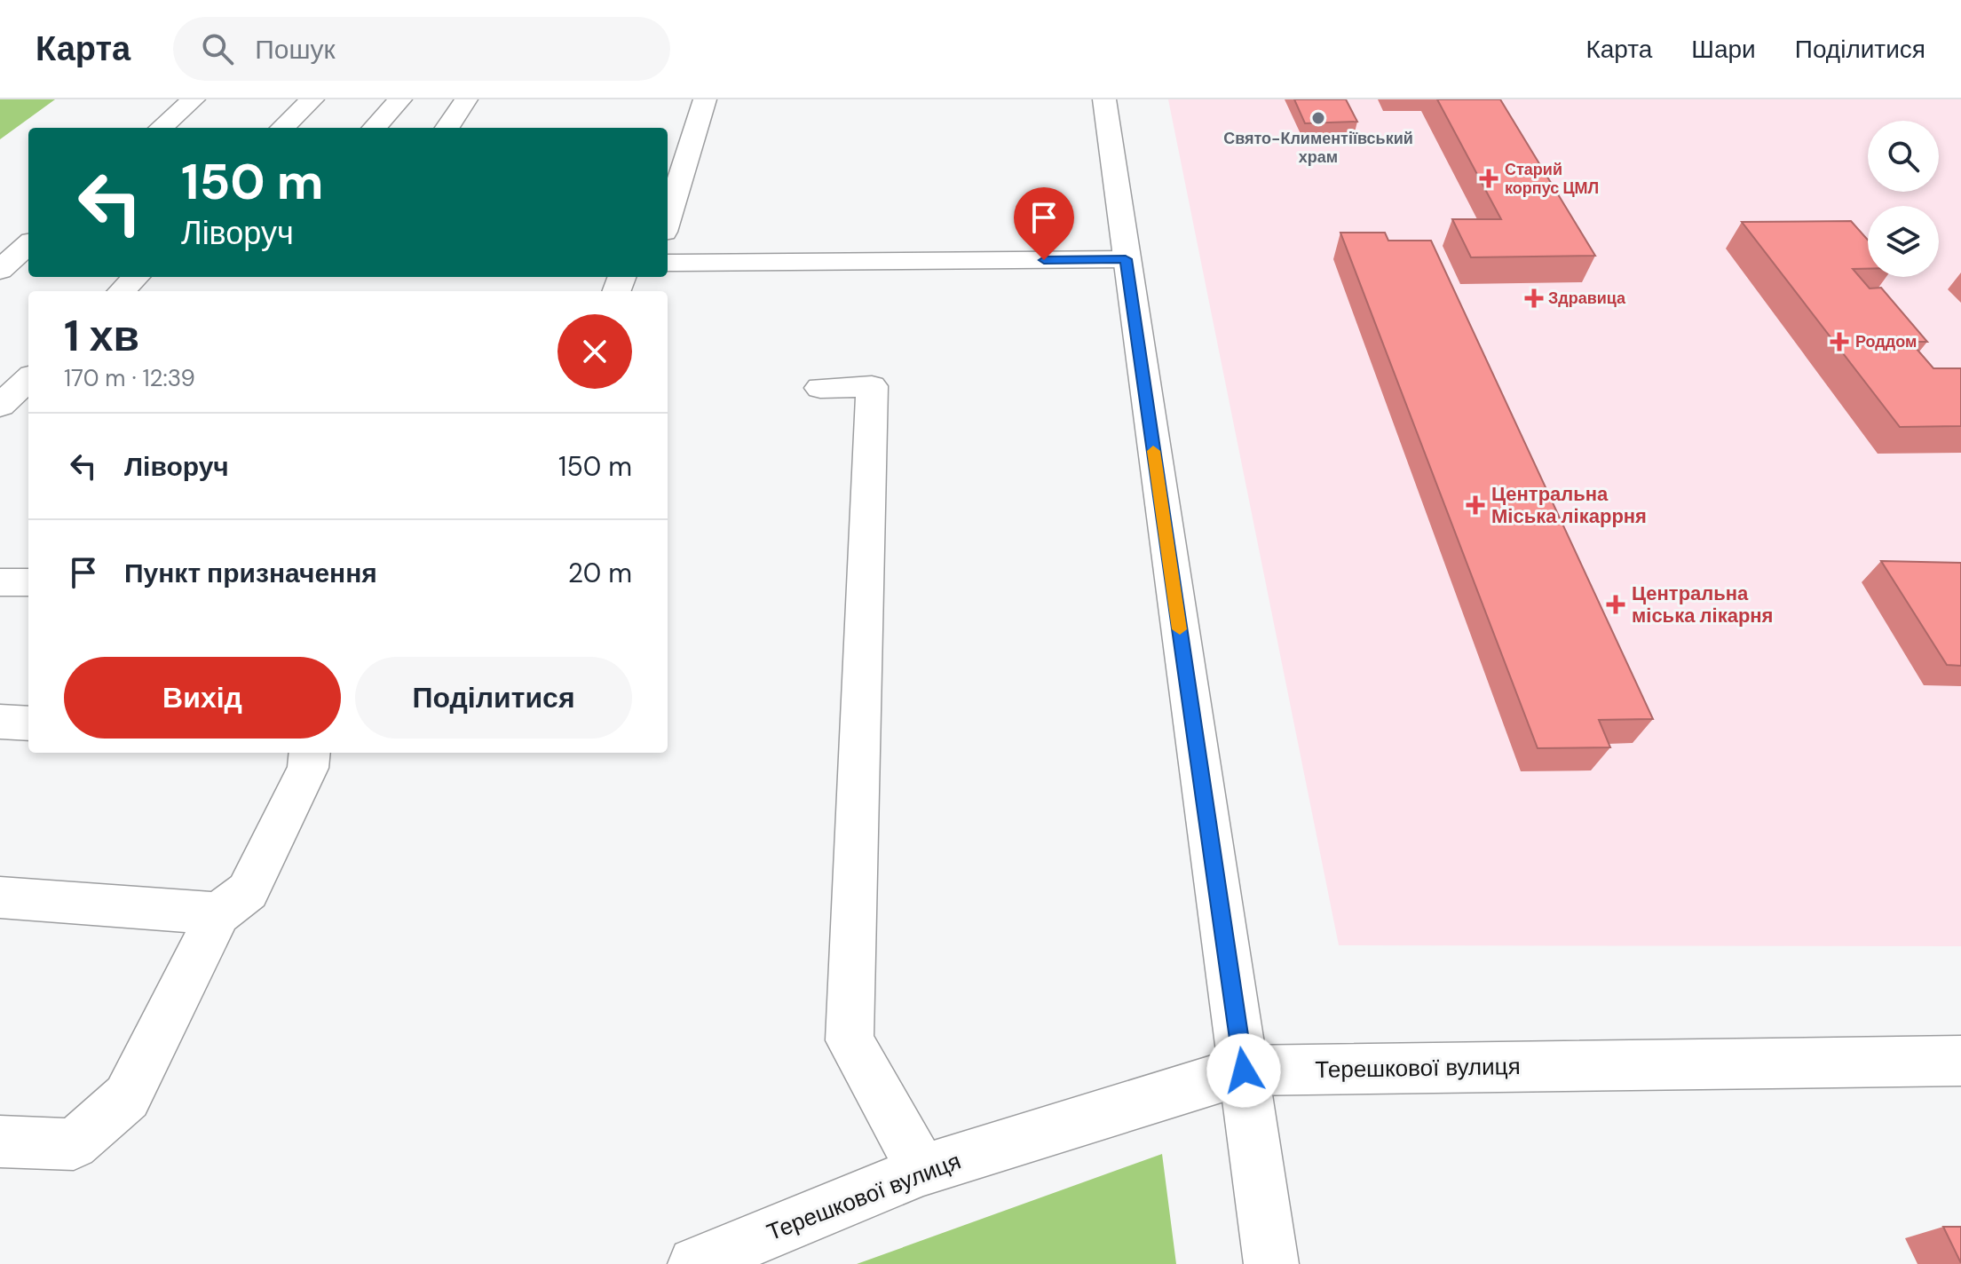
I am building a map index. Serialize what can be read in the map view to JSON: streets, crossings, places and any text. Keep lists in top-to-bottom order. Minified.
{"streets":{"street":["Терешкової вулиця"]},"places":{"other":["Свято-Климентіївський храм"],"health":["Старий корпус ЦМЛ","Здравица","Роддом","Центральна Міська лікаррня","Центральна міська лікарня"]},"page":{"header":"Карта","search":"Пошук","nav":["Карта","Шари","Поділитися"],"turn":["150 m","Ліворуч"],"heading":["1 хв","170 m · 12:39"],"list":[{"name":"Ліворуч","value":"150 m"},{"name":"Пункт призначення","value":"20 m"}],"buttons":["Вихід","Поділитися"]}}
